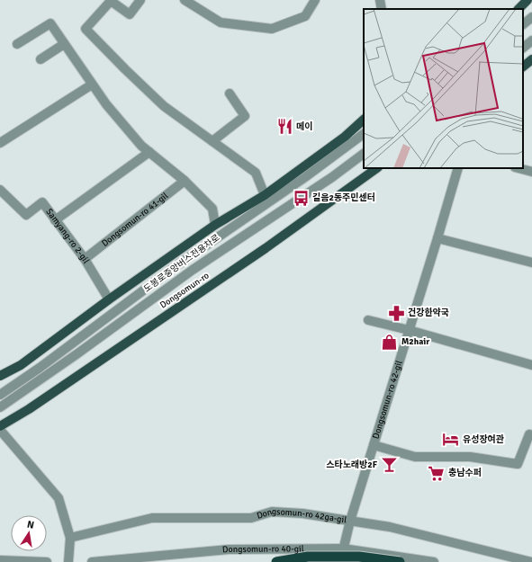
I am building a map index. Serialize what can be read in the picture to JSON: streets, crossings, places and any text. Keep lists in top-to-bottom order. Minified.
{"streets":{"main road":["Dongsomun-ro"],"street":["Dongsomun-ro 41-gil","Samyang-ro 2-gil","도봉로중앙버스전용차로","Dongsomun-ro 42-gil","Dongsomun-ro 42ga-gil","Dongsomun-ro 40-gil"]},"crossings":[["Dongsomun-ro 41-gil","Samyang-ro 2-gil"],["Dongsomun-ro 42-gil","Dongsomun-ro 42ga-gil"],["Dongsomun-ro 42-gil","Dongsomun-ro 40-gil"]],"places":{"restaurant":["메이"],"bus stop":["길음2동주민센터"],"pharmacy":["건강한약국"],"shop":["M2hair"],"hotel":["유성장여관"],"bar":["스타노래방2F"],"supermarket":["충남수퍼"]},"north":"top"}
